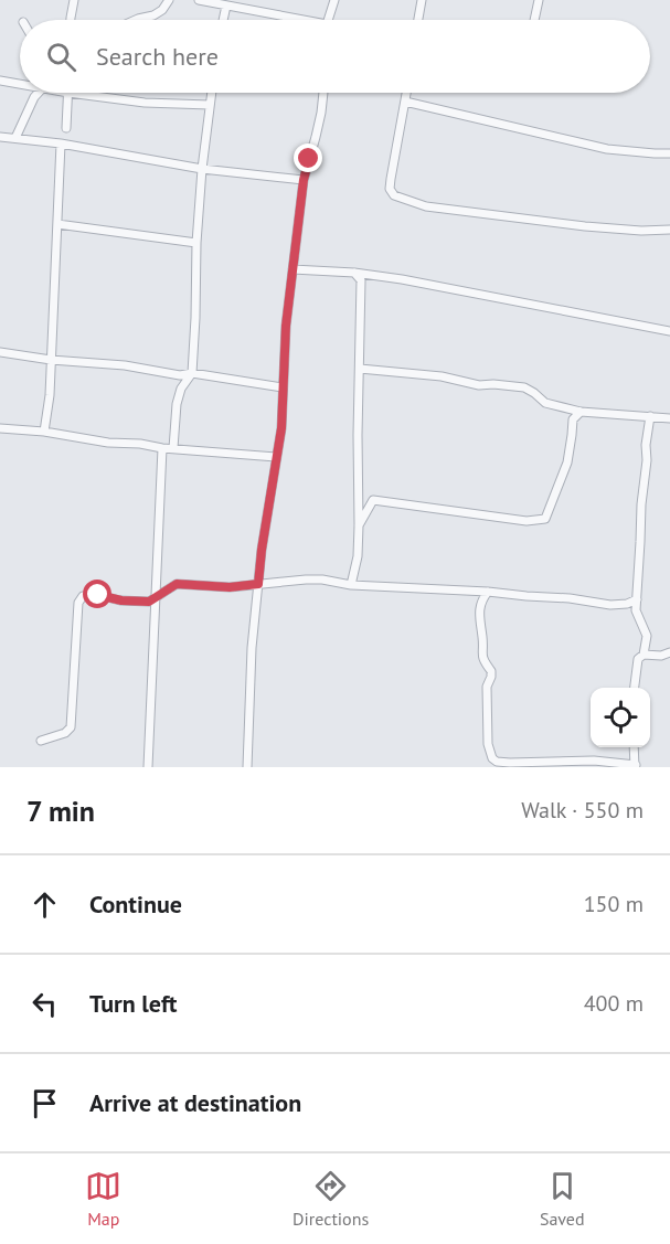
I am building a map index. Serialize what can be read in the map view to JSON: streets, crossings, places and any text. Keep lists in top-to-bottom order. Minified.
{"page":{"search":"Search here","heading":["7 min","Walk · 550 m"],"list":[["Continue","150 m"],["Turn left","400 m"],"Arrive at destination"],"nav":["Map","Directions","Saved"]}}
